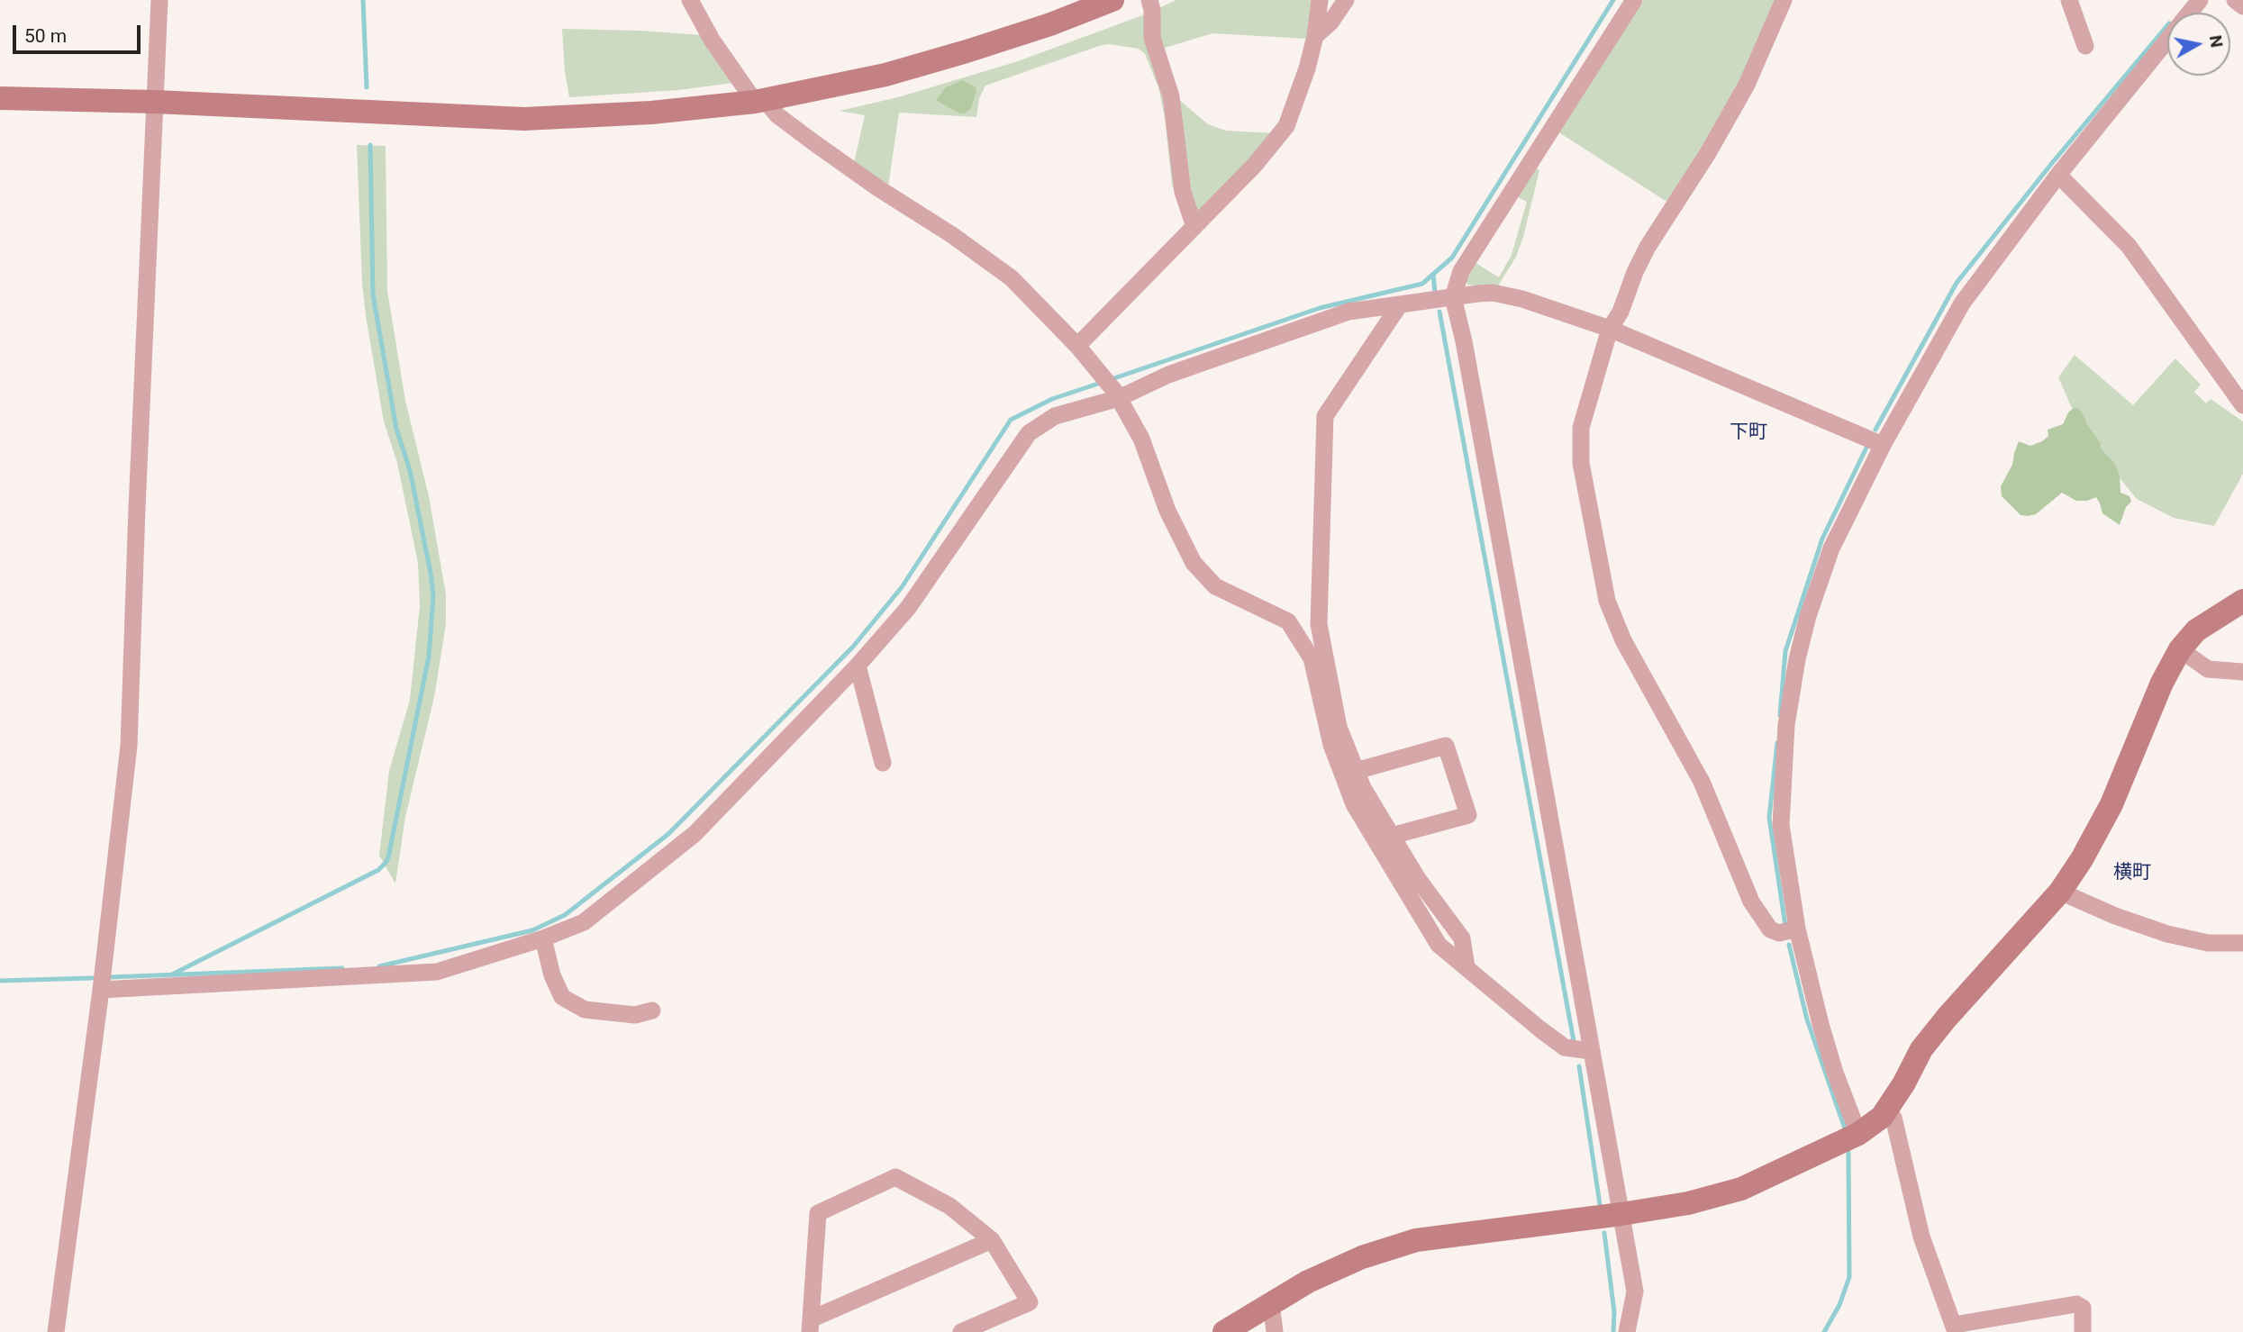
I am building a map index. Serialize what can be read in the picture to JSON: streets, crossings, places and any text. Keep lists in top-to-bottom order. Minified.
{"districts":["下町","横町"],"scale_bar":"50 m","north":"right"}
